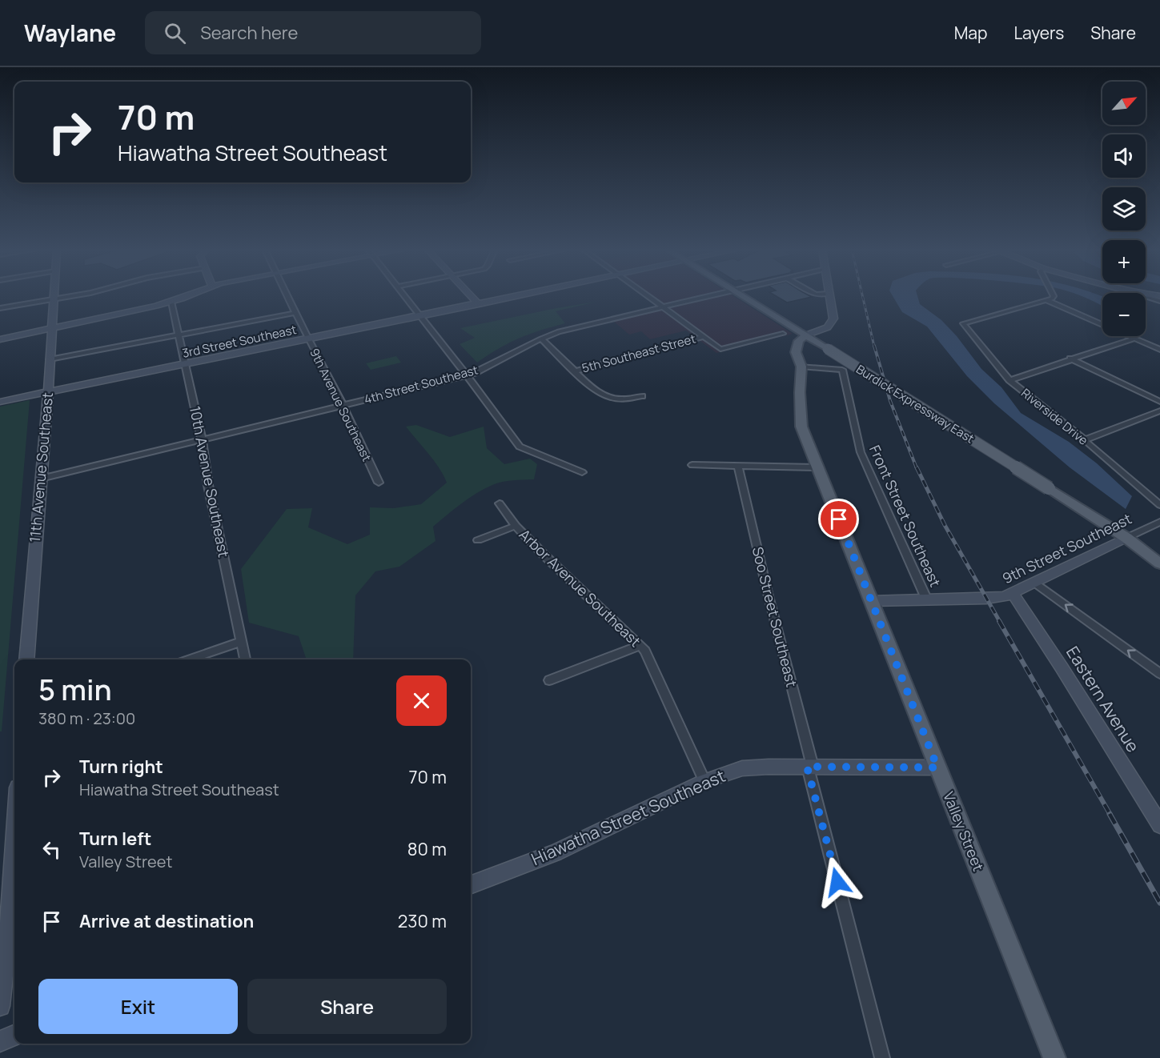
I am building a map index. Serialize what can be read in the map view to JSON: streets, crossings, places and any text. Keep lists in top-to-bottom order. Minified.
{"streets":{"main road":["Burdick Expressway East","Valley Street"],"street":["3rd Street Southeast","5th Southeast Street","4th Street Southeast","9th Avenue Southeast","Riverside Drive","11th Avenue Southeast","10th Avenue Southeast","Front Street Southeast","9th Street Southeast","Arbor Avenue Southeast","Soo Street Southeast","Eastern Avenue","Hiawatha Street Southeast"]},"crossings":[["3rd Street Southeast","9th Avenue Southeast"],["3rd Street Southeast","11th Avenue Southeast"],["3rd Street Southeast","10th Avenue Southeast"],["4th Street Southeast","9th Avenue Southeast"],["4th Street Southeast","11th Avenue Southeast"],["4th Street Southeast","10th Avenue Southeast"],["Burdick Expressway East","9th Street Southeast"],["Burdick Expressway East","Valley Street"],["Front Street Southeast","9th Street Southeast"],["Front Street Southeast","Valley Street"],["9th Street Southeast","Eastern Avenue"],["9th Street Southeast","Valley Street"],["Arbor Avenue Southeast","Hiawatha Street Southeast"],["Soo Street Southeast","Hiawatha Street Southeast"],["Hiawatha Street Southeast","Valley Street"]],"north":"top right","page":{"header":"Waylane","search":"Search here","nav":["Map","Layers","Share"],"map_buttons":["+","−"],"turn":["70 m","Hiawatha Street Southeast"],"heading":["5 min","380 m · 23:00"],"list":[{"name":"Turn right","note":"Hiawatha Street Southeast","value":"70 m"},{"name":"Turn left","note":"Valley Street","value":"80 m"},{"name":"Arrive at destination","value":"230 m"}],"buttons":["Exit","Share"]}}
